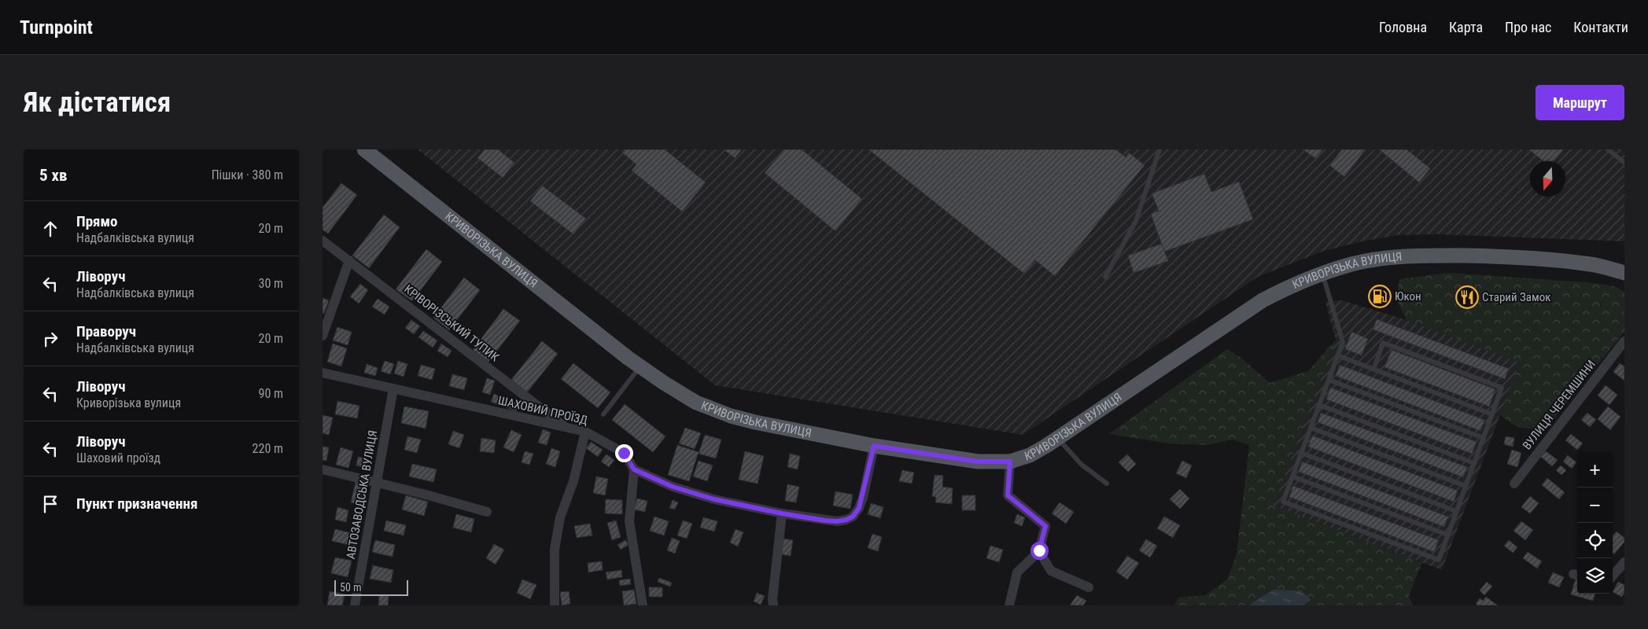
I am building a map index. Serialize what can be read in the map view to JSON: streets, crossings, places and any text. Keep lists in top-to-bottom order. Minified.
{"streets":{"main road":["КРИВОРІЗЬКА ВУЛИЦЯ"],"street":["КРІВОРІЗСЬКИЙ ТУПИК","ВУЛИЦЯ ЧЕРЕМШИНИ","ШАХОВИЙ ПРОЇЗД","АВТОЗАВОДСЬКА ВУЛИЦЯ"]},"crossings":[["КРІВОРІЗСЬКИЙ ТУПИК","ШАХОВИЙ ПРОЇЗД"],["ШАХОВИЙ ПРОЇЗД","АВТОЗАВОДСЬКА ВУЛИЦЯ"]],"places":{"fuel station":["Юкон"],"restaurant":["Старий Замок"]},"scale_bar":"50 m","north":"bottom","page":{"header":"Turnpoint","nav":["Головна","Карта","Про нас","Контакти"],"buttons":"Маршрут","title":"Як дістатися","heading":["5 хв","Пішки · 380 m"],"list":[["Прямо","Надбалківська вулиця","20 m"],["Ліворуч","Надбалківська вулиця","30 m"],["Праворуч","Надбалківська вулиця","20 m"],["Ліворуч","Криворізька вулиця","90 m"],["Ліворуч","Шаховий проїзд","220 m"],"Пункт призначення"],"map_buttons":["+","−"],"scale":"50 m"}}
